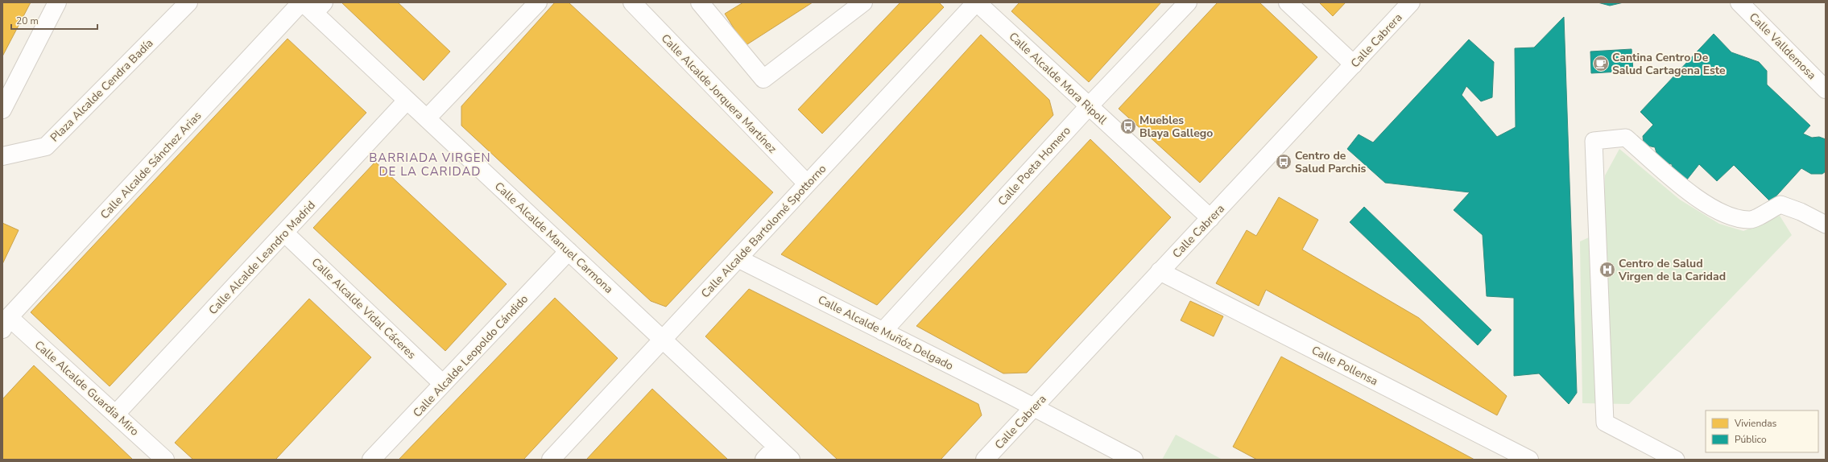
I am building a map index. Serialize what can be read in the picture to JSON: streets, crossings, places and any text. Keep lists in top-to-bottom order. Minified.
{"streets":{"street":["Calle Cabrera","Calle Valldemosa","Calle Alcalde Mora Ripoll","Plaza Alcalde Cendra Badía","Calle Alcalde Jorquera Martínez","Calle Alcalde Sánchez Arias","Calle Poeta Homero","Calle Alcalde Bartolomé Spottorno","Calle Alcalde Manuel Carmona","Calle Alcalde Leandro Madrid","Calle Alcalde Vidal Cáceres","Calle Alcalde Muñóz Delgado","Calle Alcalde Leopoldo Cándido","Calle Pollensa","Calle Alcalde Guardia Miro"]},"crossings":[["Calle Cabrera","Calle Alcalde Mora Ripoll"],["Calle Cabrera","Calle Alcalde Muñóz Delgado"],["Calle Cabrera","Calle Pollensa"],["Calle Alcalde Mora Ripoll","Calle Poeta Homero"],["Calle Alcalde Mora Ripoll","Calle Alcalde Bartolomé Spottorno"],["Calle Alcalde Jorquera Martínez","Calle Alcalde Bartolomé Spottorno"],["Calle Alcalde Sánchez Arias","Calle Alcalde Manuel Carmona"],["Calle Alcalde Sánchez Arias","Calle Alcalde Guardia Miro"],["Calle Poeta Homero","Calle Alcalde Muñóz Delgado"],["Calle Alcalde Bartolomé Spottorno","Calle Alcalde Manuel Carmona"],["Calle Alcalde Bartolomé Spottorno","Calle Alcalde Muñóz Delgado"],["Calle Alcalde Manuel Carmona","Calle Alcalde Leandro Madrid"],["Calle Alcalde Manuel Carmona","Calle Alcalde Leopoldo Cándido"],["Calle Alcalde Leandro Madrid","Calle Alcalde Vidal Cáceres"],["Calle Alcalde Leandro Madrid","Calle Alcalde Guardia Miro"],["Calle Alcalde Vidal Cáceres","Calle Alcalde Leopoldo Cándido"]],"districts":["BARRIADA VIRGEN DE LA CARIDAD"],"places":{"cafe":["Cantina Centro De Salud Cartagena Este"],"bus stop":["Muebles Blaya Gallego","Centro de Salud Parchis"],"hospital":["Centro de Salud Virgen de la Caridad"]},"legend":["Viviendas","Público"],"scale_bar":"20 m"}
